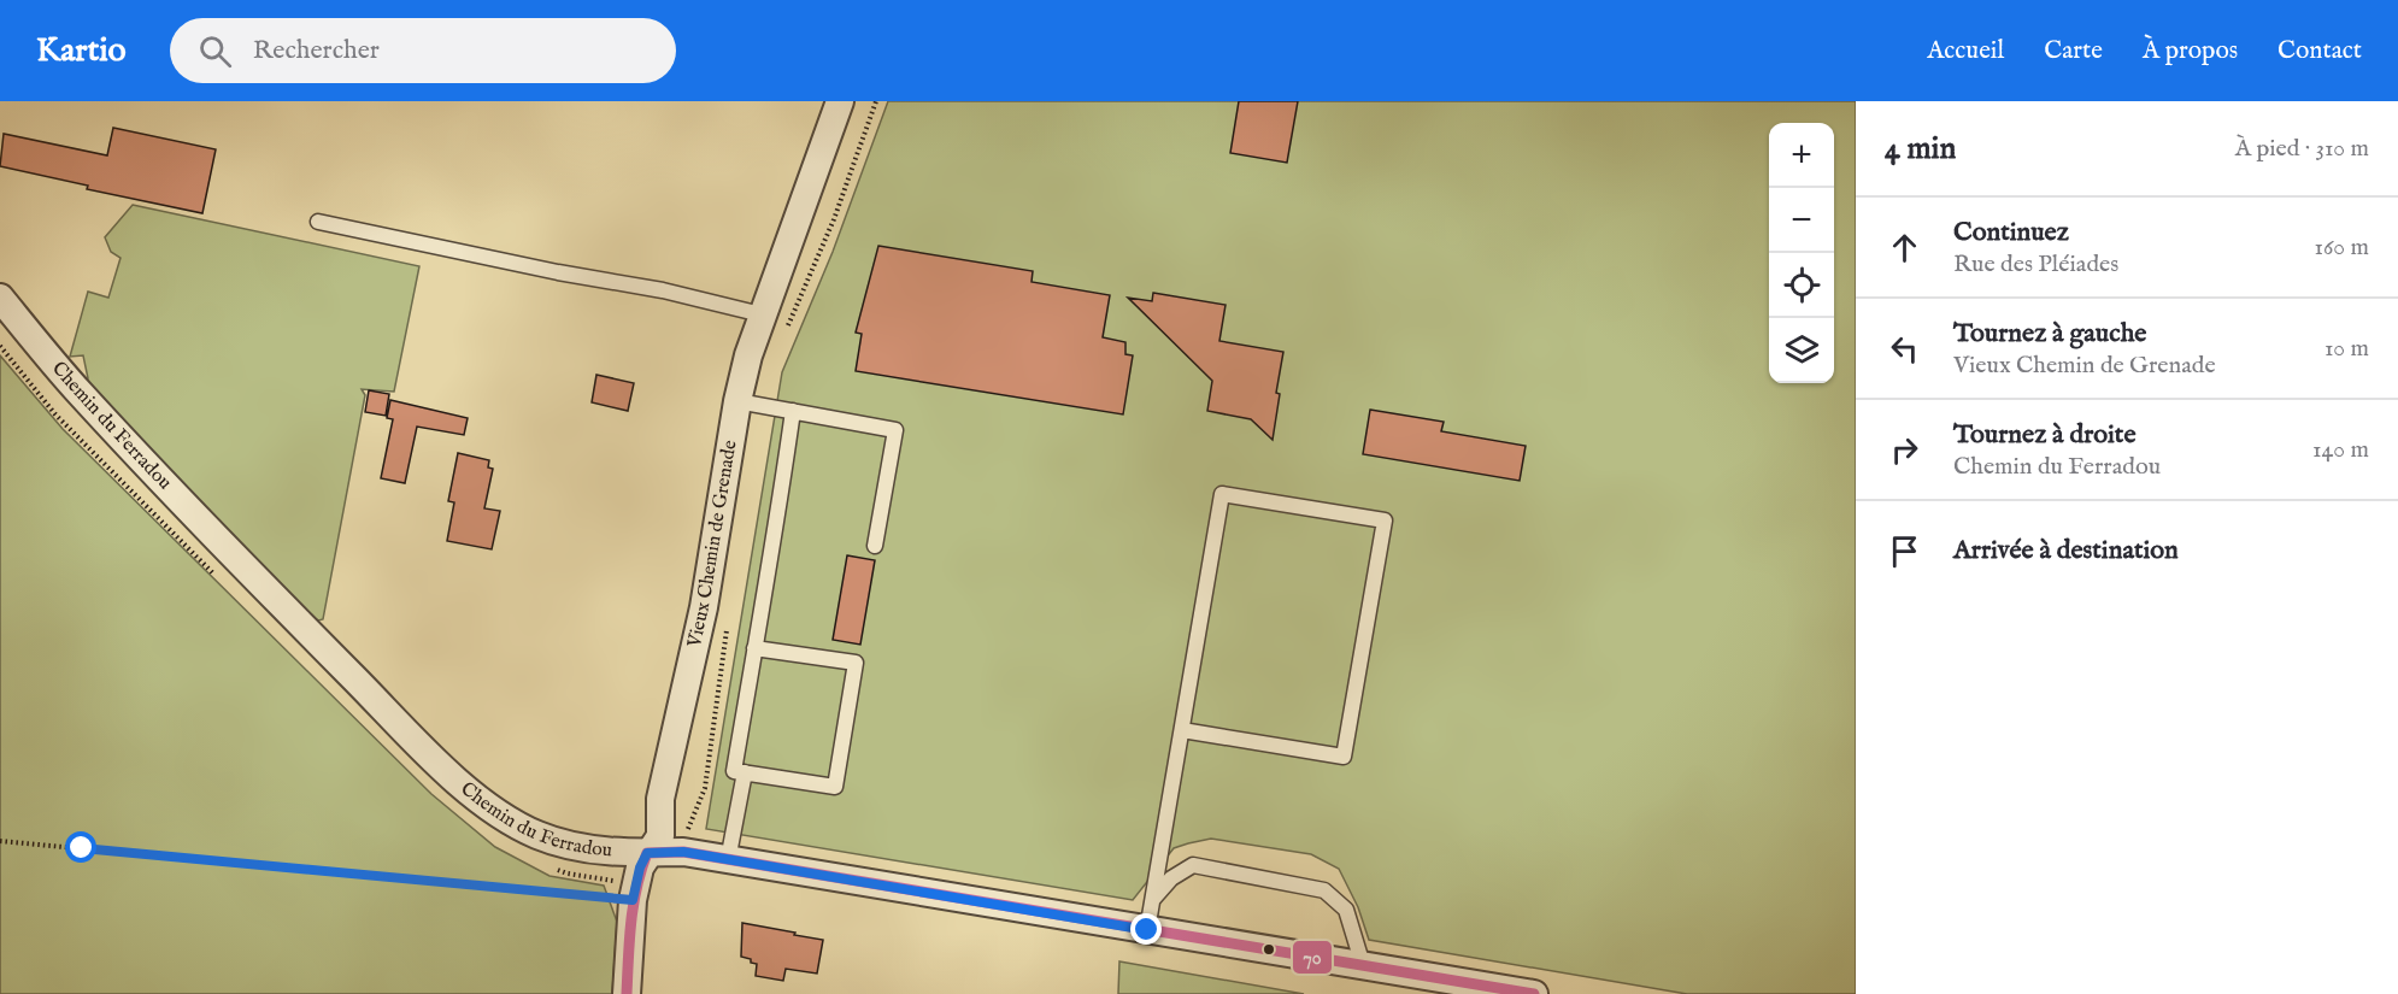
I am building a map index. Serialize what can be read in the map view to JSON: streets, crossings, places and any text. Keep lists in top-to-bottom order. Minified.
{"streets":{"street":["Chemin du Ferradou","Vieux Chemin de Grenade"]},"crossings":[["Chemin du Ferradou","Vieux Chemin de Grenade"]],"lines":["transit line 70"],"page":{"header":"Kartio","search":"Rechercher","nav":["Accueil","Carte","À propos","Contact"],"heading":["4 min","À pied · 310 m"],"map_buttons":["+","−"],"list":[["Continuez","Rue des Pléiades","160 m"],["Tournez à gauche","Vieux Chemin de Grenade","10 m"],["Tournez à droite","Chemin du Ferradou","140 m"],"Arrivée à destination"]}}
